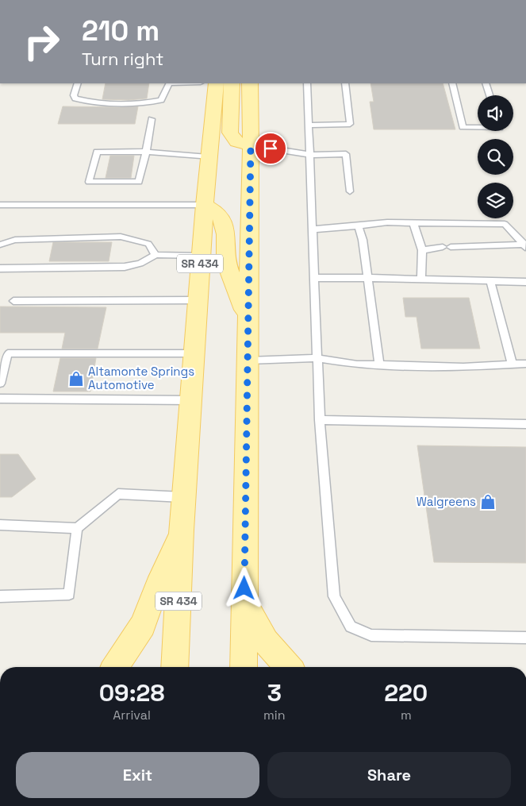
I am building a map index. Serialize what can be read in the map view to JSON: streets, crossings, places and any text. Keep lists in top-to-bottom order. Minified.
{"streets":{"main road":["SR 434"]},"places":{"shop":["Altamonte Springs Automotive","Walgreens"]},"page":{"turn":["210 m","Turn right"],"eta":["09:28","Arrival","3","min","220","m"],"buttons":["Exit","Share"]}}
